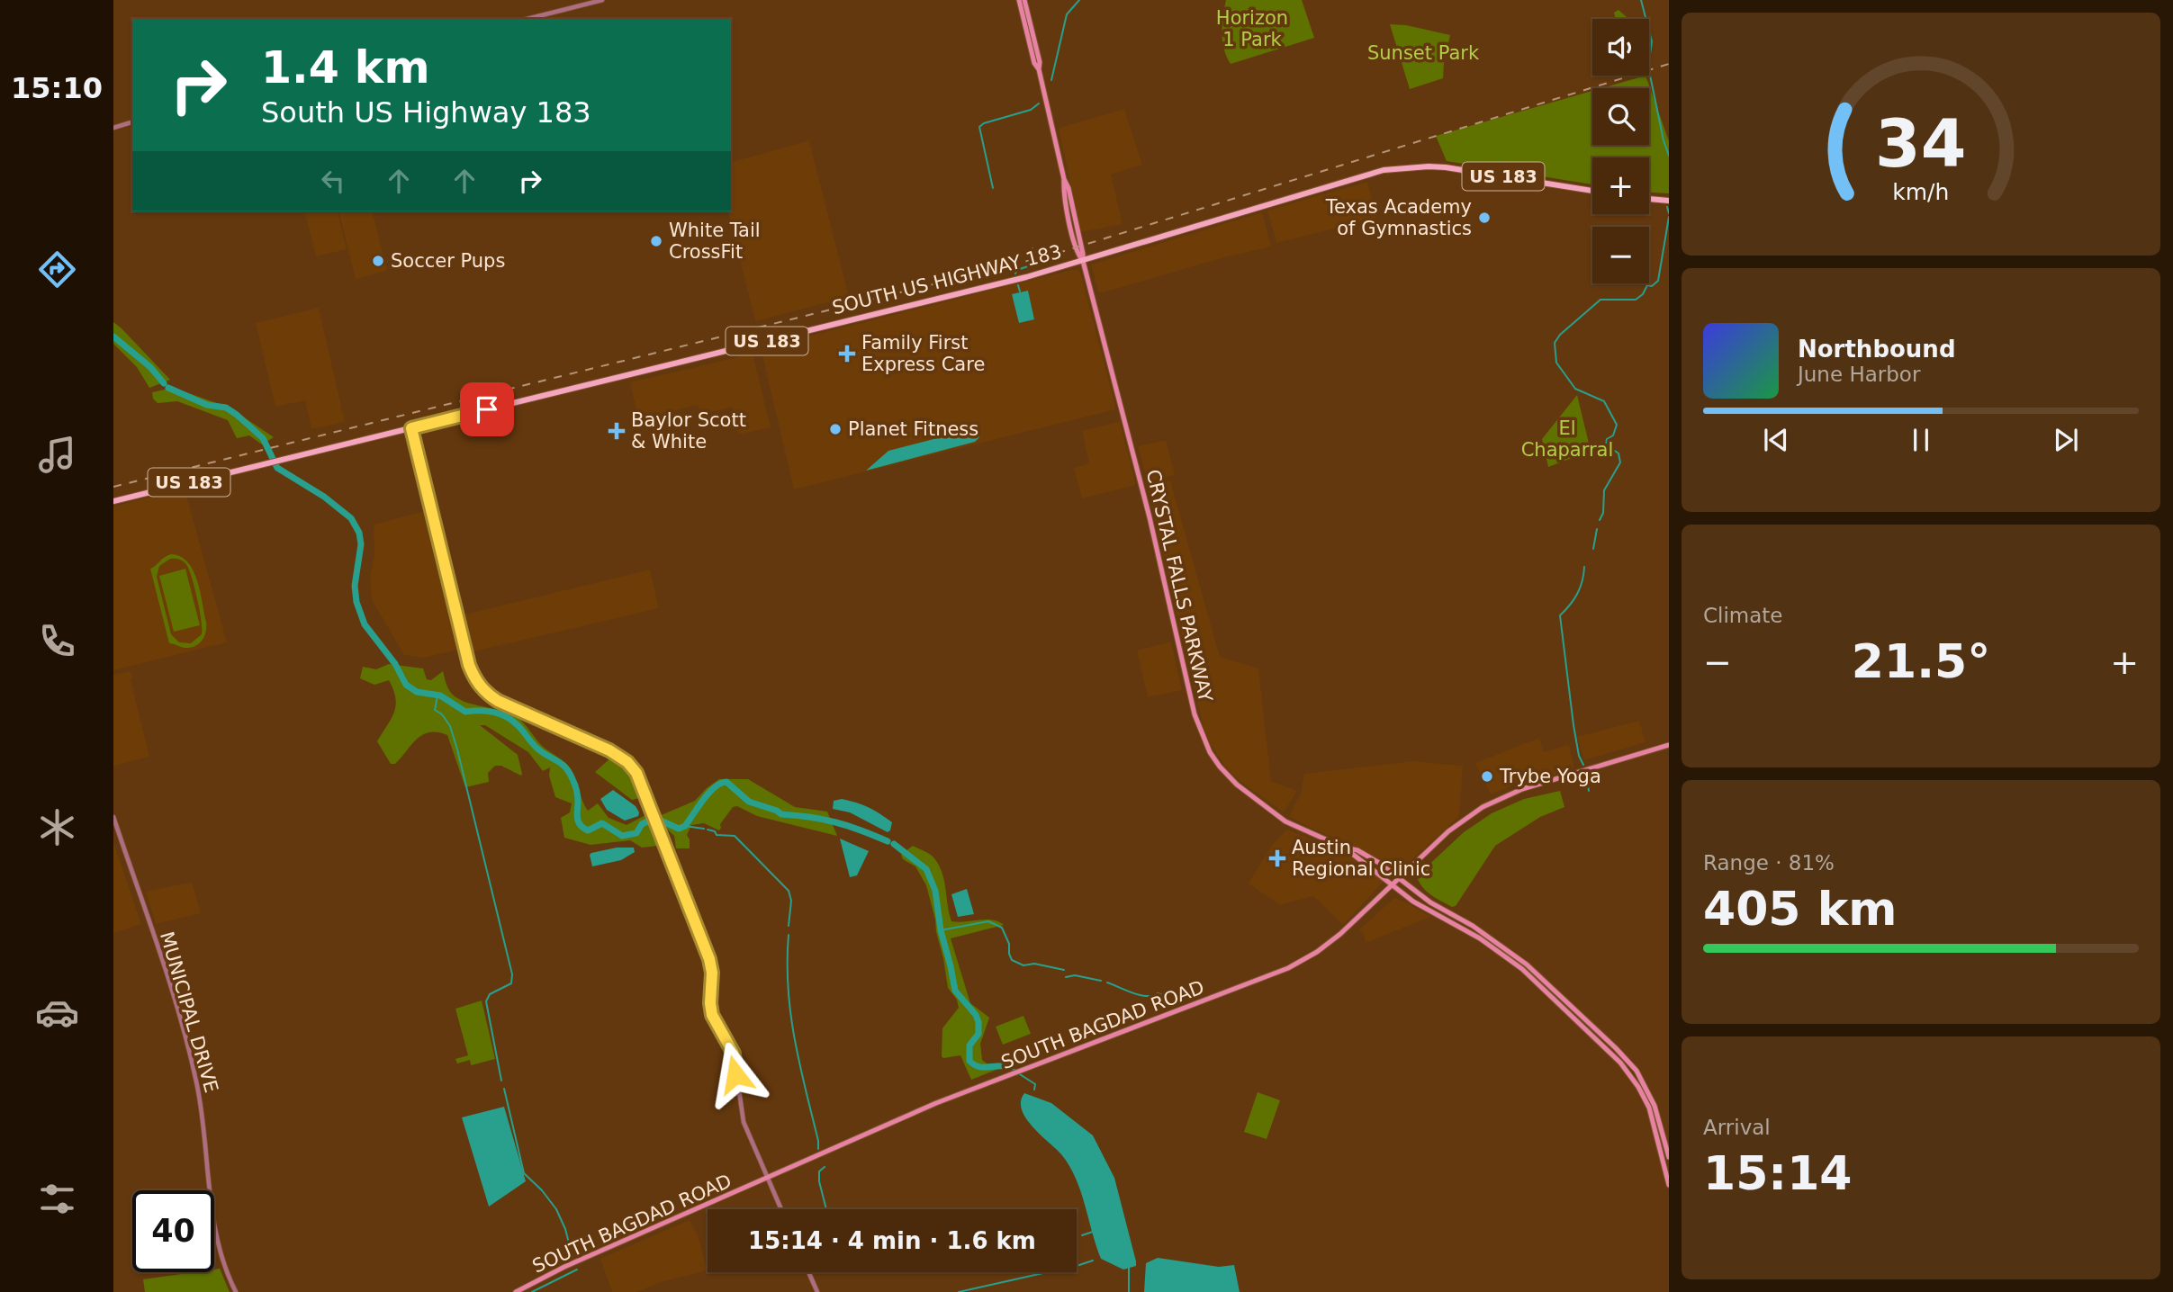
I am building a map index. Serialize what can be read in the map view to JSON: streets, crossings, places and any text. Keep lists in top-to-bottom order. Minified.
{"streets":{"main road":["US 183","SOUTH US HIGHWAY 183","CRYSTAL FALLS PARKWAY","SOUTH BAGDAD ROAD"],"street":["MUNICIPAL DRIVE"]},"crossings":[["SOUTH US HIGHWAY 183","CRYSTAL FALLS PARKWAY"],["CRYSTAL FALLS PARKWAY","SOUTH BAGDAD ROAD"]],"parks":["Horizon 1 Park","Sunset Park","El Chaparral"],"places":{"other":["Texas Academy of Gymnastics","White Tail CrossFit","Soccer Pups","Planet Fitness","Trybe Yoga"],"health":["Family First Express Care","Baylor Scott & White","Austin Regional Clinic"]},"page":{"tabs":"15:10","map_buttons":["+","−"],"turn":["1.4 km","South US Highway 183"],"song":["Northbound","June Harbor"],"tile":["Climate",["Range · 81%","405 km"],["Arrival","15:14"]],"heat":["−","21.5°","+"],"limit":"40","trip":"15:14 · 4 min · 1.6 km","gauge":["34","km/h"]}}
